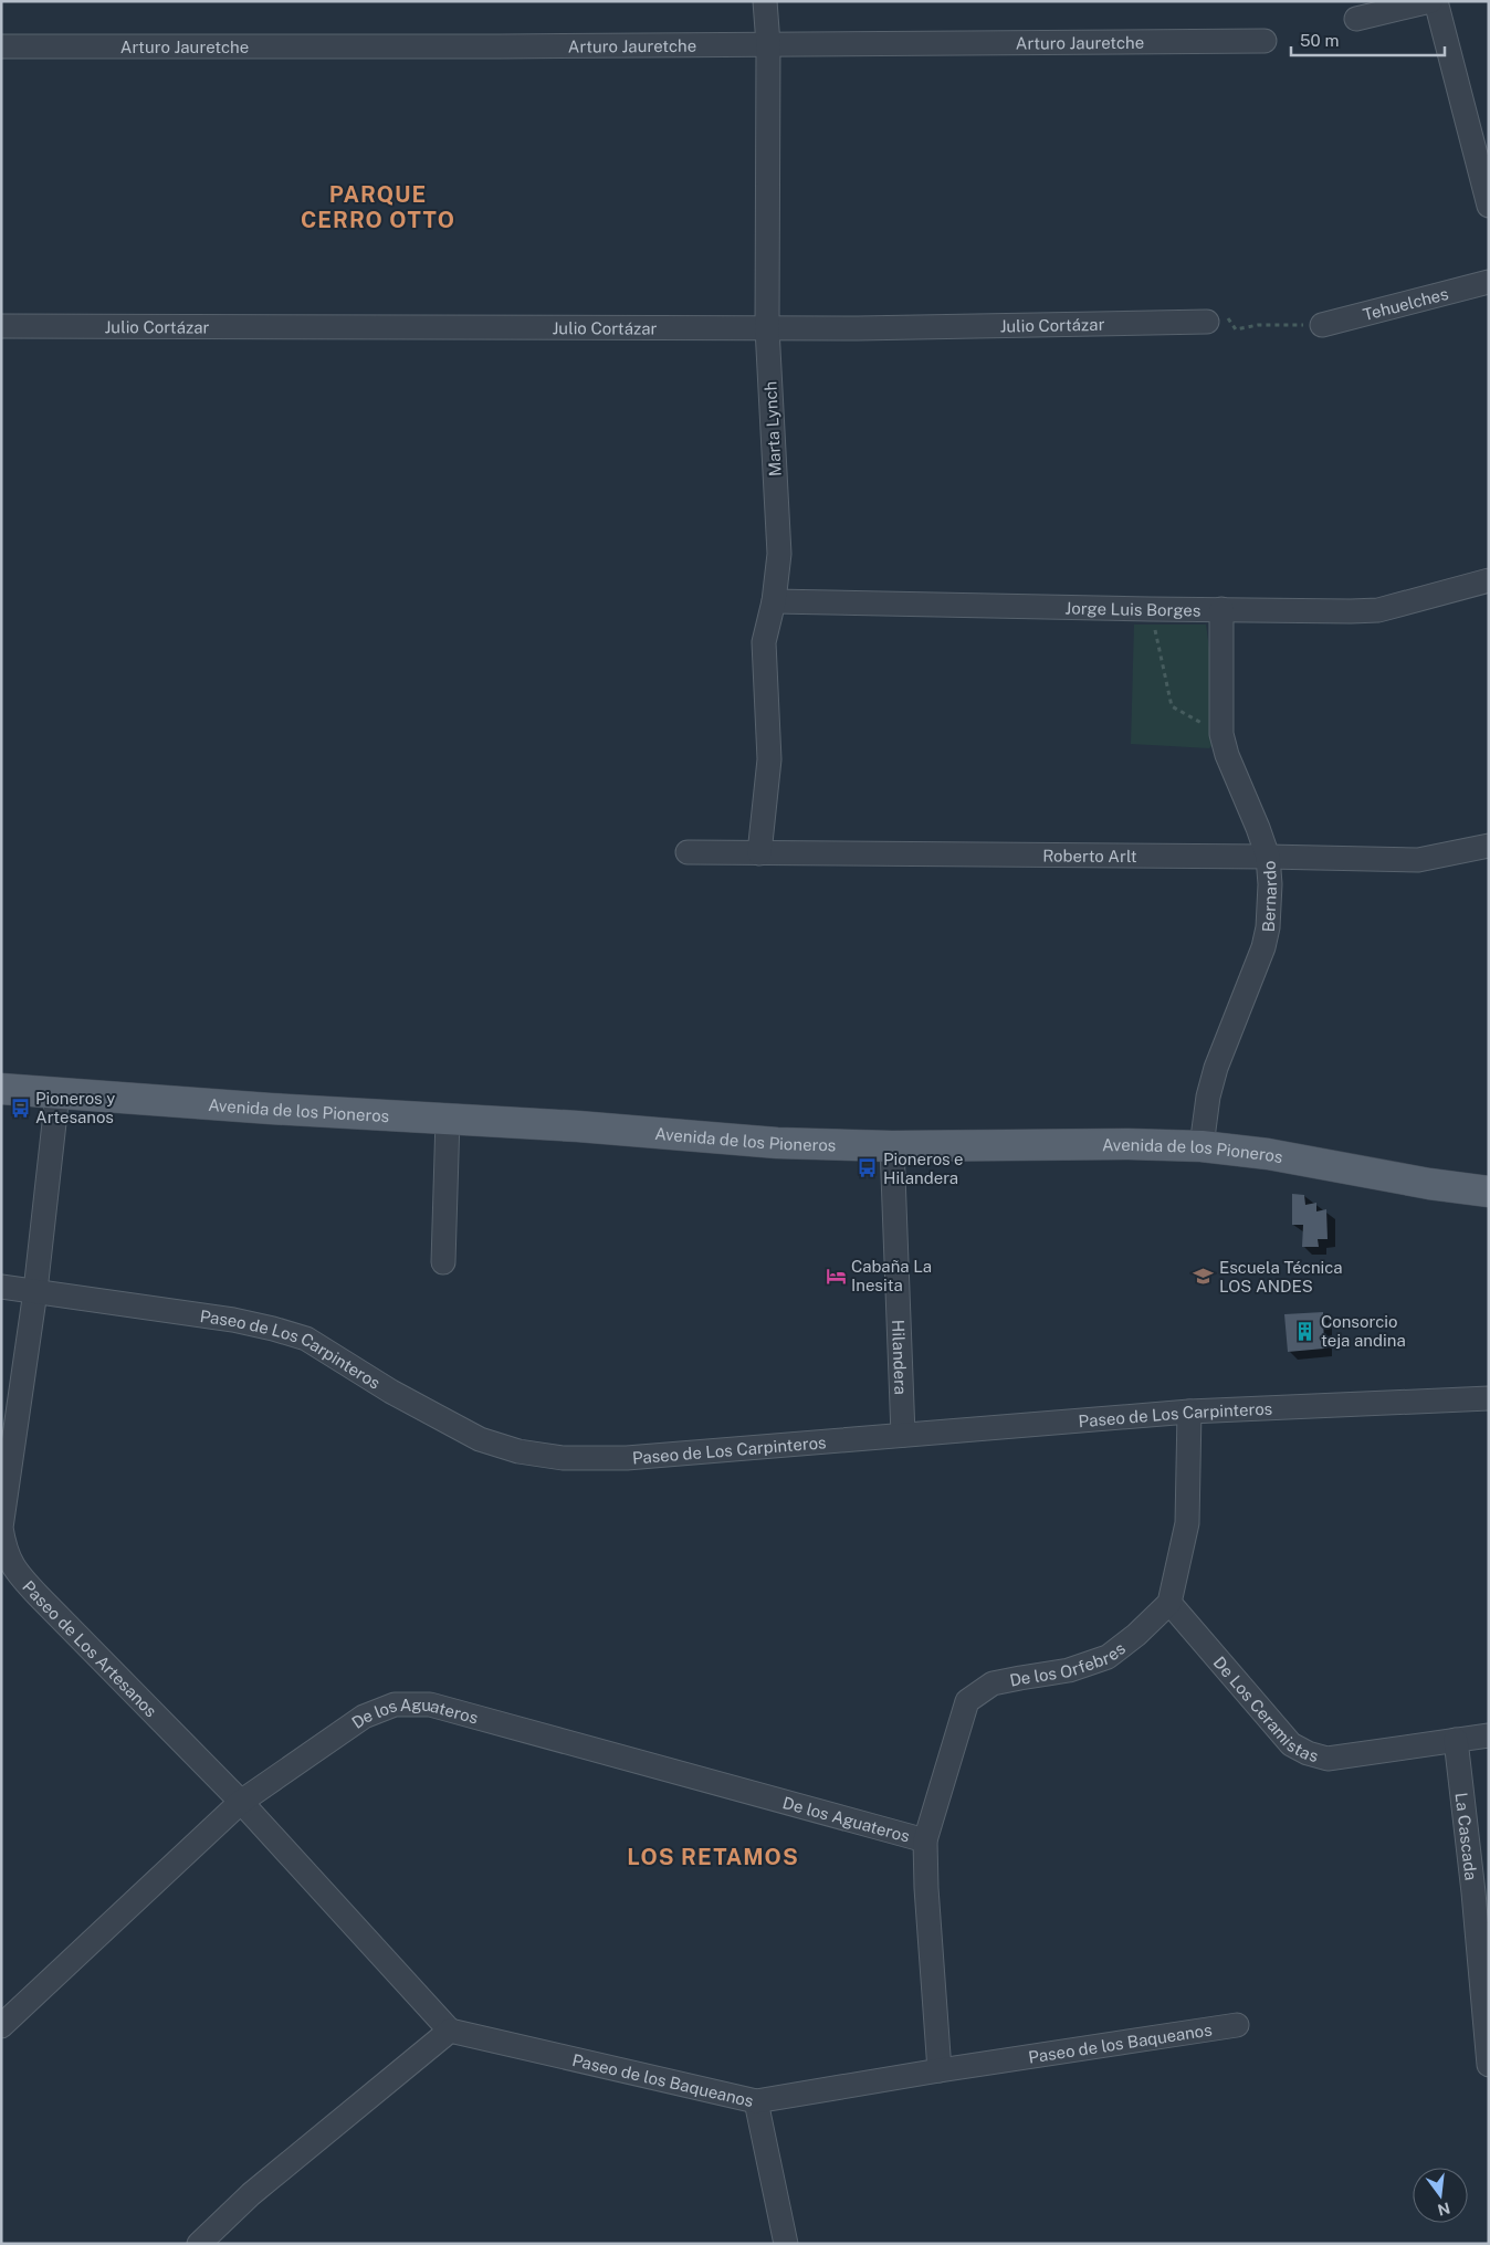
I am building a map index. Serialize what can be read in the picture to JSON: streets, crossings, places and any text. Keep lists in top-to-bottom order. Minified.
{"streets":{"main road":["Avenida de los Pioneros"],"street":["Arturo Jauretche","Tehuelches","Julio Cortázar","Marta Lynch","Jorge Luis Borges","Roberto Arlt","Bernardo","Paseo de Los Carpinteros","Hilandera","Paseo de Los Artesanos","De los Orfebres","De Los Ceramistas","De los Aguateros","La Cascada","Paseo de los Baqueanos"]},"crossings":[["Arturo Jauretche","Marta Lynch"],["Julio Cortázar","Marta Lynch"],["Marta Lynch","Jorge Luis Borges"],["Marta Lynch","Roberto Arlt"],["Jorge Luis Borges","Bernardo"],["Roberto Arlt","Bernardo"],["Bernardo","Avenida de los Pioneros"],["Avenida de los Pioneros","Hilandera"],["Avenida de los Pioneros","Paseo de Los Artesanos"],["Paseo de Los Carpinteros","Hilandera"],["Paseo de Los Carpinteros","Paseo de Los Artesanos"],["Paseo de Los Artesanos","De los Aguateros"],["Paseo de Los Artesanos","Paseo de los Baqueanos"],["De los Orfebres","De Los Ceramistas"],["De los Orfebres","De los Aguateros"],["De los Orfebres","Paseo de los Baqueanos"],["De Los Ceramistas","La Cascada"]],"districts":["PARQUE CERRO OTTO","LOS RETAMOS"],"places":{"bus stop":["Pioneros y Artesanos","Pioneros e Hilandera"],"hotel":["Cabaña La Inesita"],"school or university":["Escuela Técnica LOS ANDES"],"building":["Consorcio teja andina"]},"scale_bar":"50 m","north":"bottom"}
